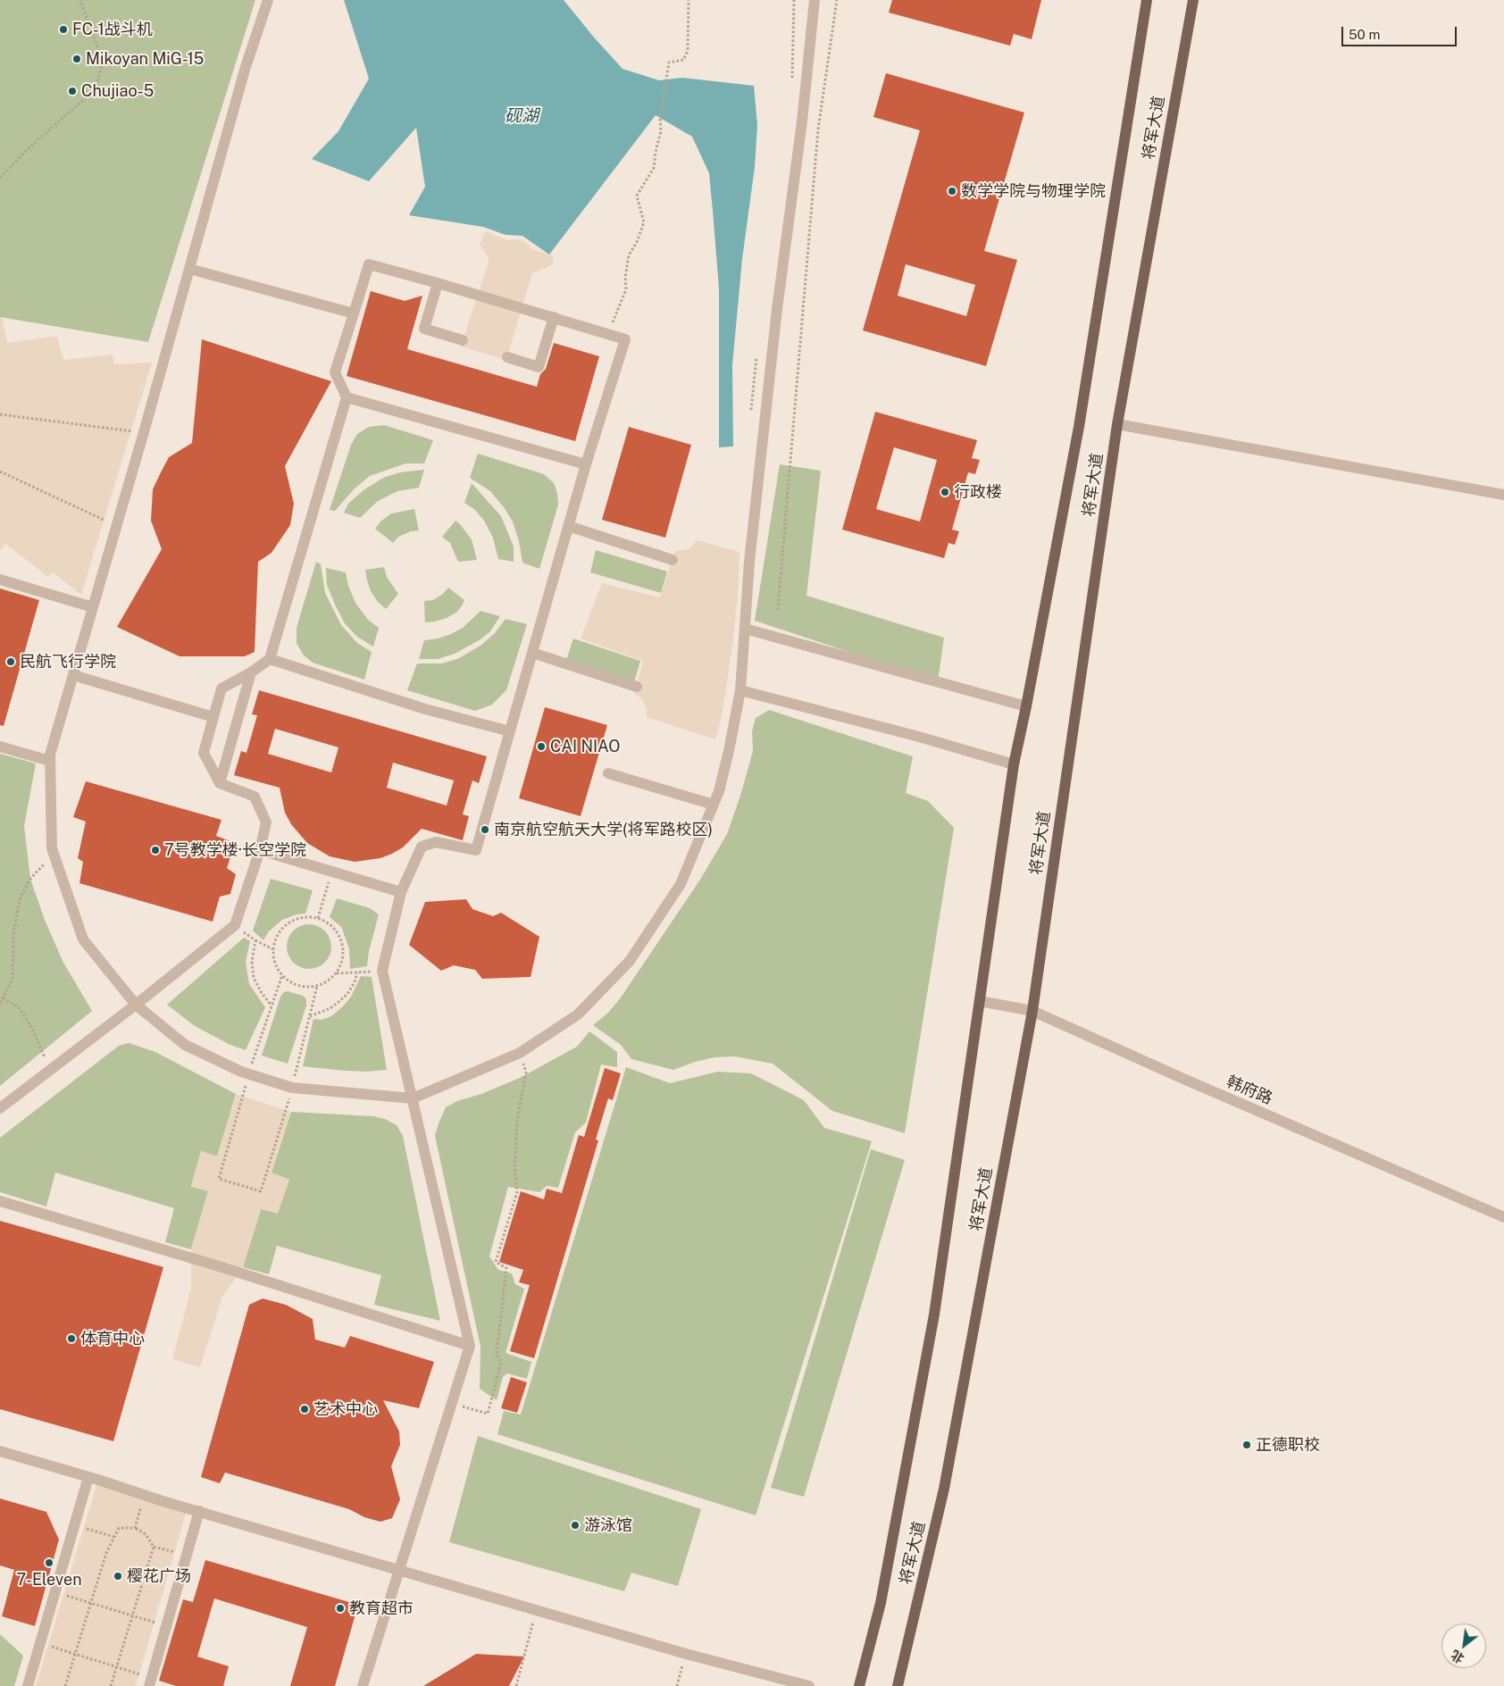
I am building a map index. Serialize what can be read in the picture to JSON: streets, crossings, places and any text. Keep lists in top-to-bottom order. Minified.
{"streets":{"main road":["将军大道"],"street":["韩府路"]},"crossings":[["将军大道","韩府路"]],"water":["砚湖"],"places":["FC-1战斗机","Mikoyan MiG-15","Chujiao-5","数学学院与物理学院","行政楼","民航飞行学院","CAI NIAO","南京航空航天大学(将军路校区)","7号教学楼·长空学院","体育中心","艺术中心","正德职校","游泳馆","7-Eleven","樱花广场","教育超市"],"scale_bar":"50 m","north":"bottom left"}
